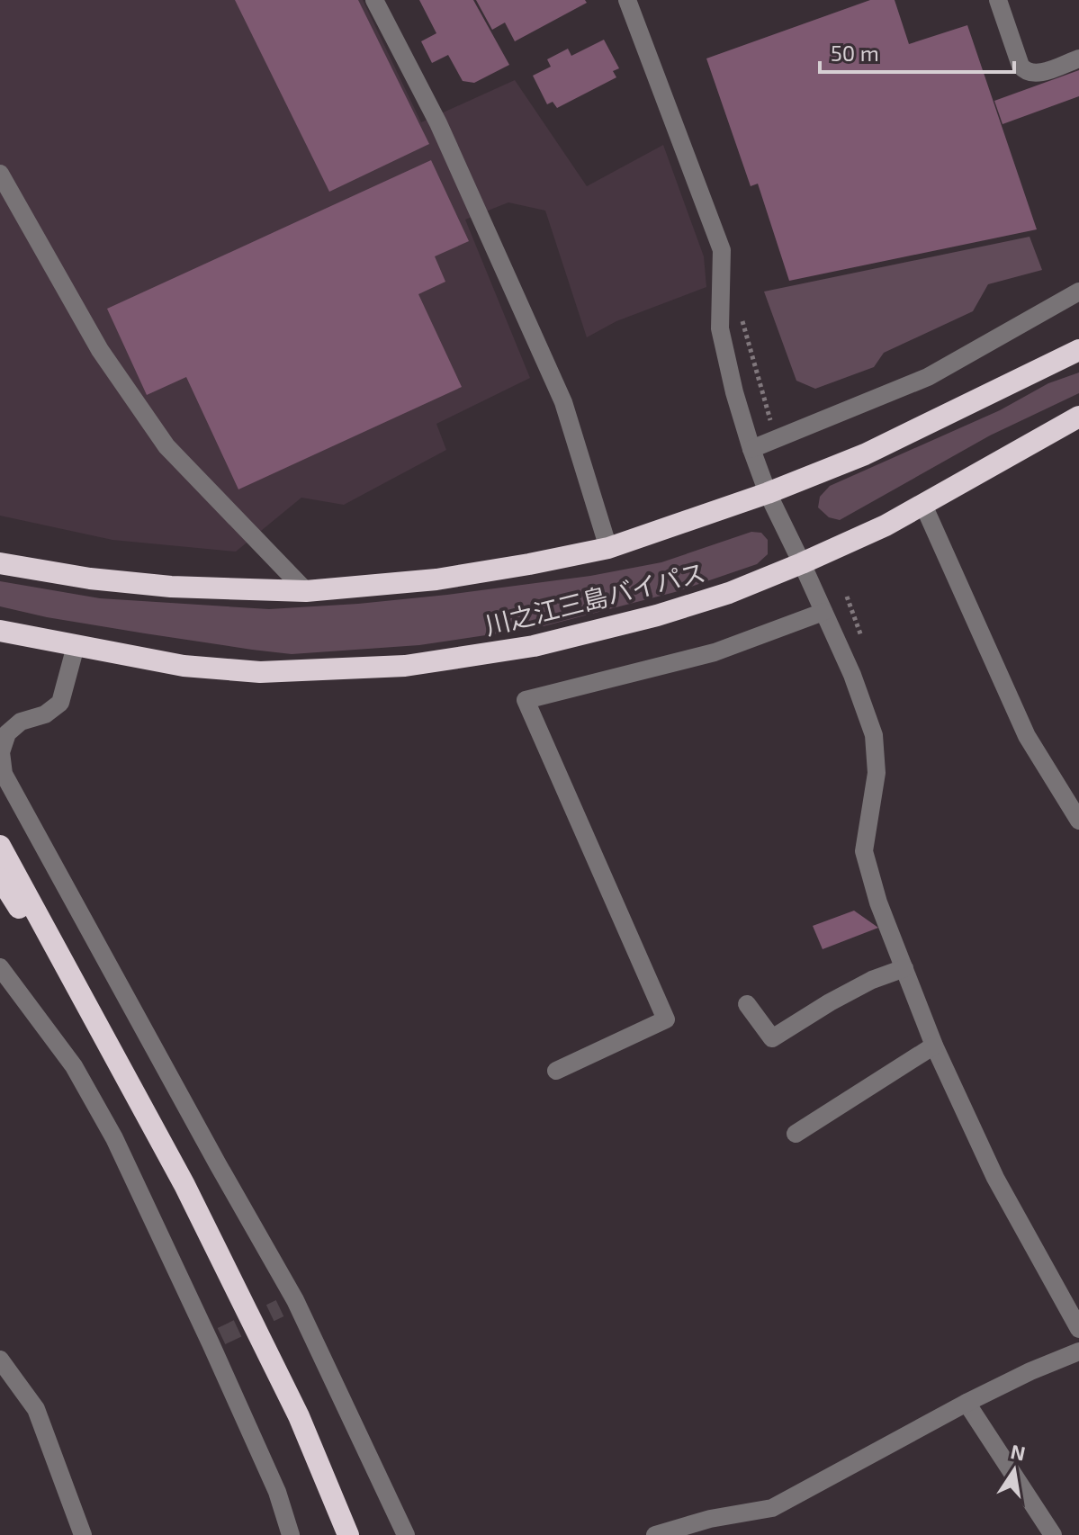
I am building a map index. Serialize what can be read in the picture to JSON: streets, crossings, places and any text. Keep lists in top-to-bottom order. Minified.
{"streets":{"highway":["川之江三島バイパス"]},"scale_bar":"50 m","north":"top"}
